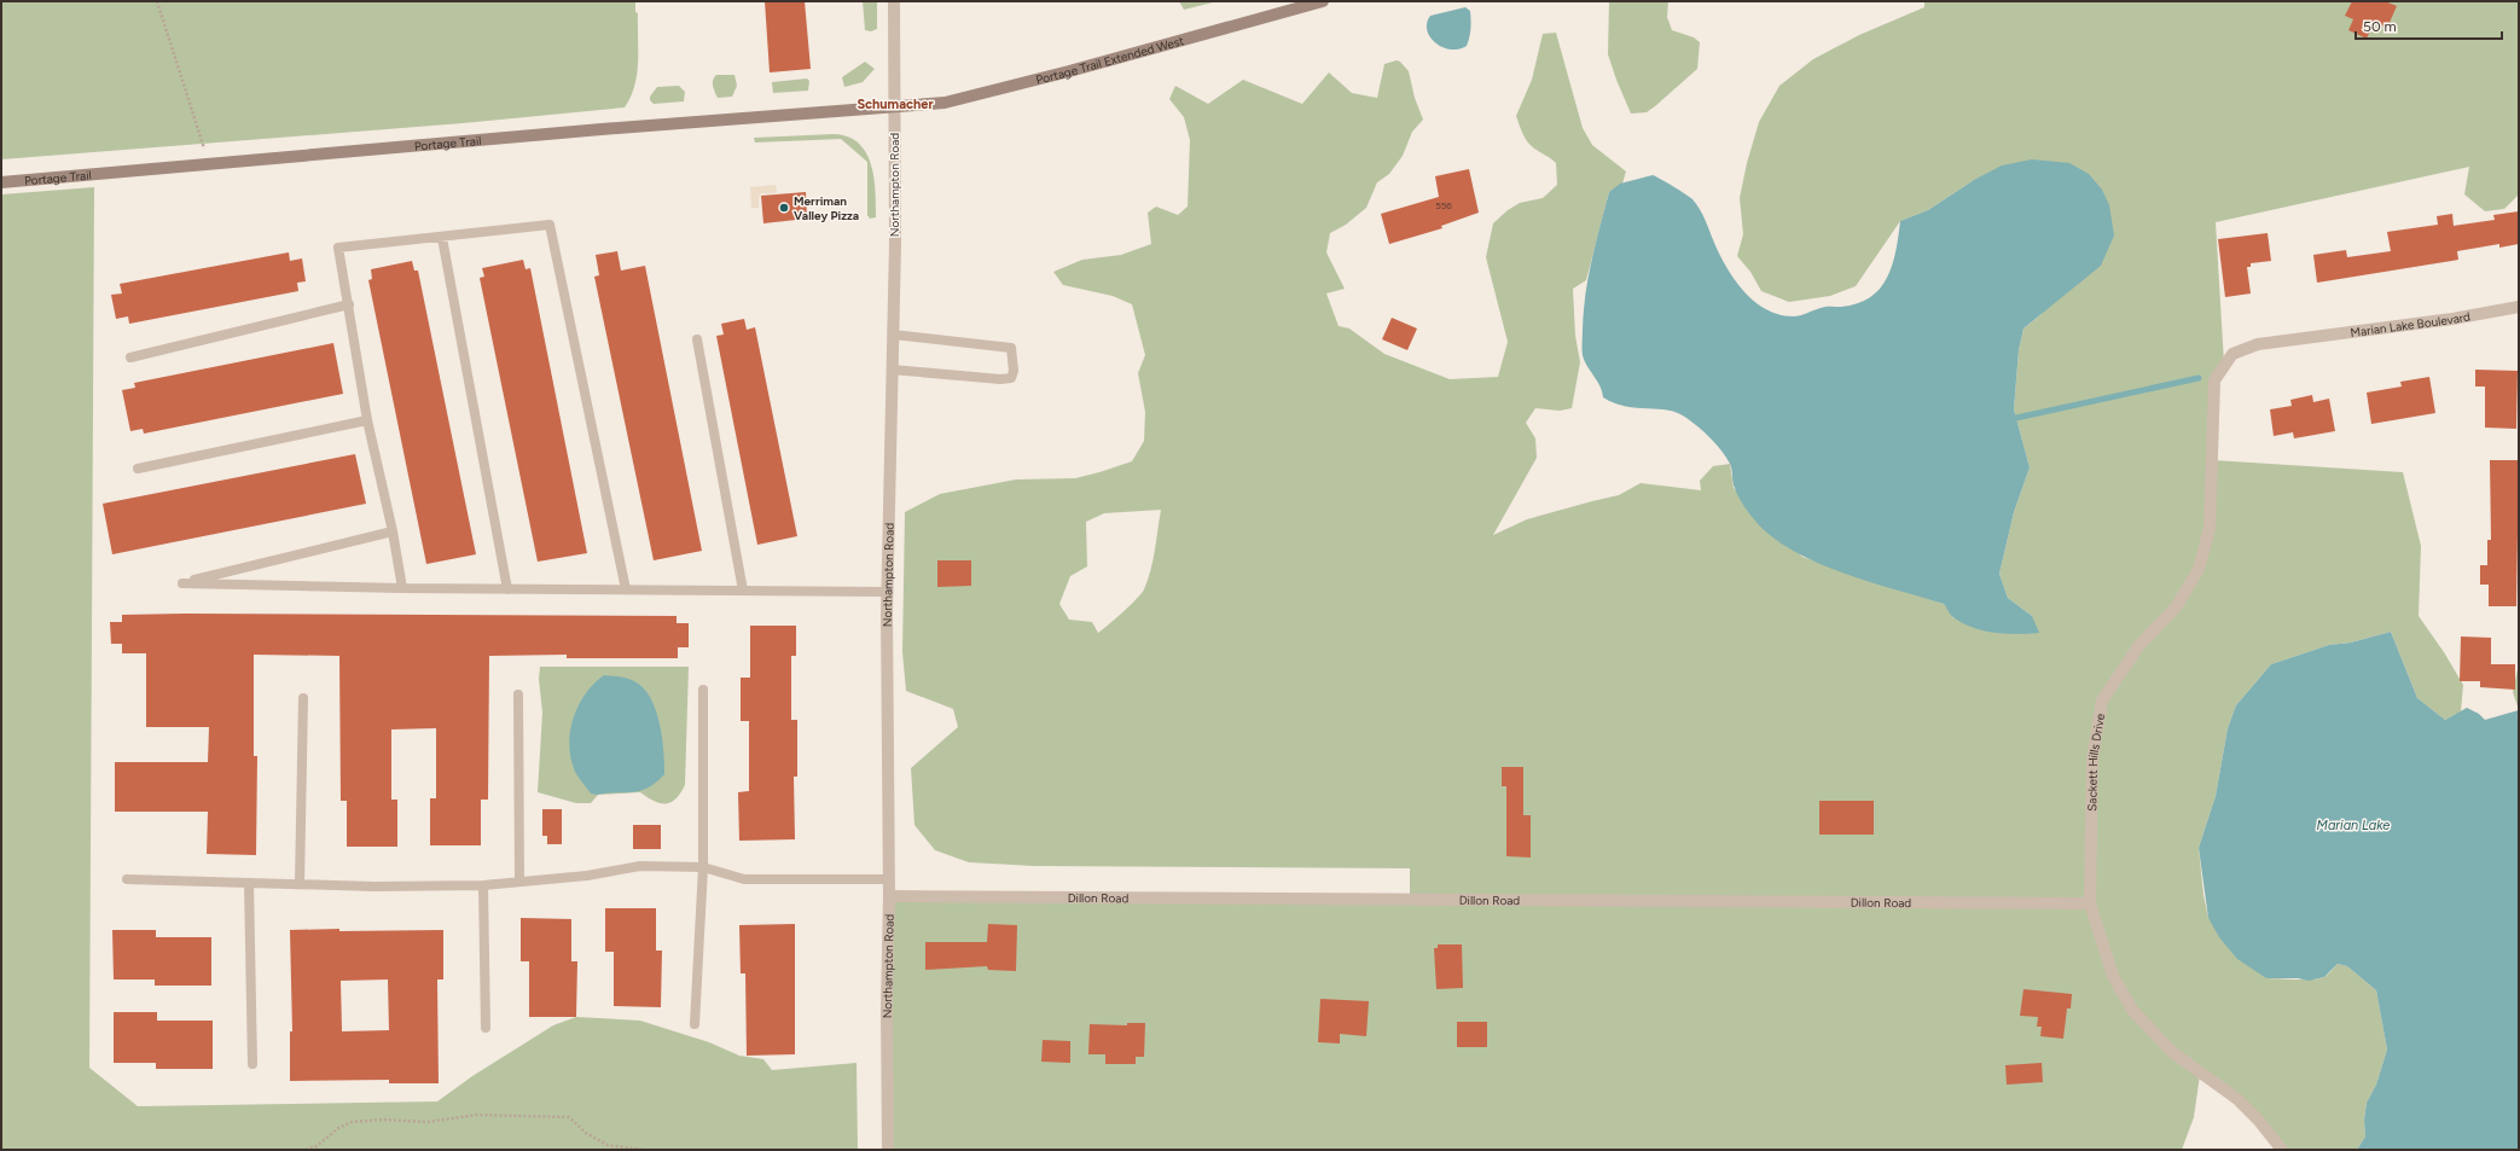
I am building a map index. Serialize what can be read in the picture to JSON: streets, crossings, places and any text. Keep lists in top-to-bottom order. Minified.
{"streets":{"main road":["Portage Trail Extended West","Portage Trail"],"street":["Northampton Road","Marian Lake Boulevard","Sackett Hills Drive","Dillon Road"]},"crossings":[["Portage Trail Extended West","Portage Trail"],["Portage Trail Extended West","Northampton Road"],["Portage Trail","Northampton Road"],["Northampton Road","Dillon Road"],["Marian Lake Boulevard","Sackett Hills Drive"],["Sackett Hills Drive","Dillon Road"]],"districts":["Schumacher"],"water":["Marian Lake"],"places":["Merriman Valley Pizza"],"house_numbers":["556"],"scale_bar":"50 m"}
